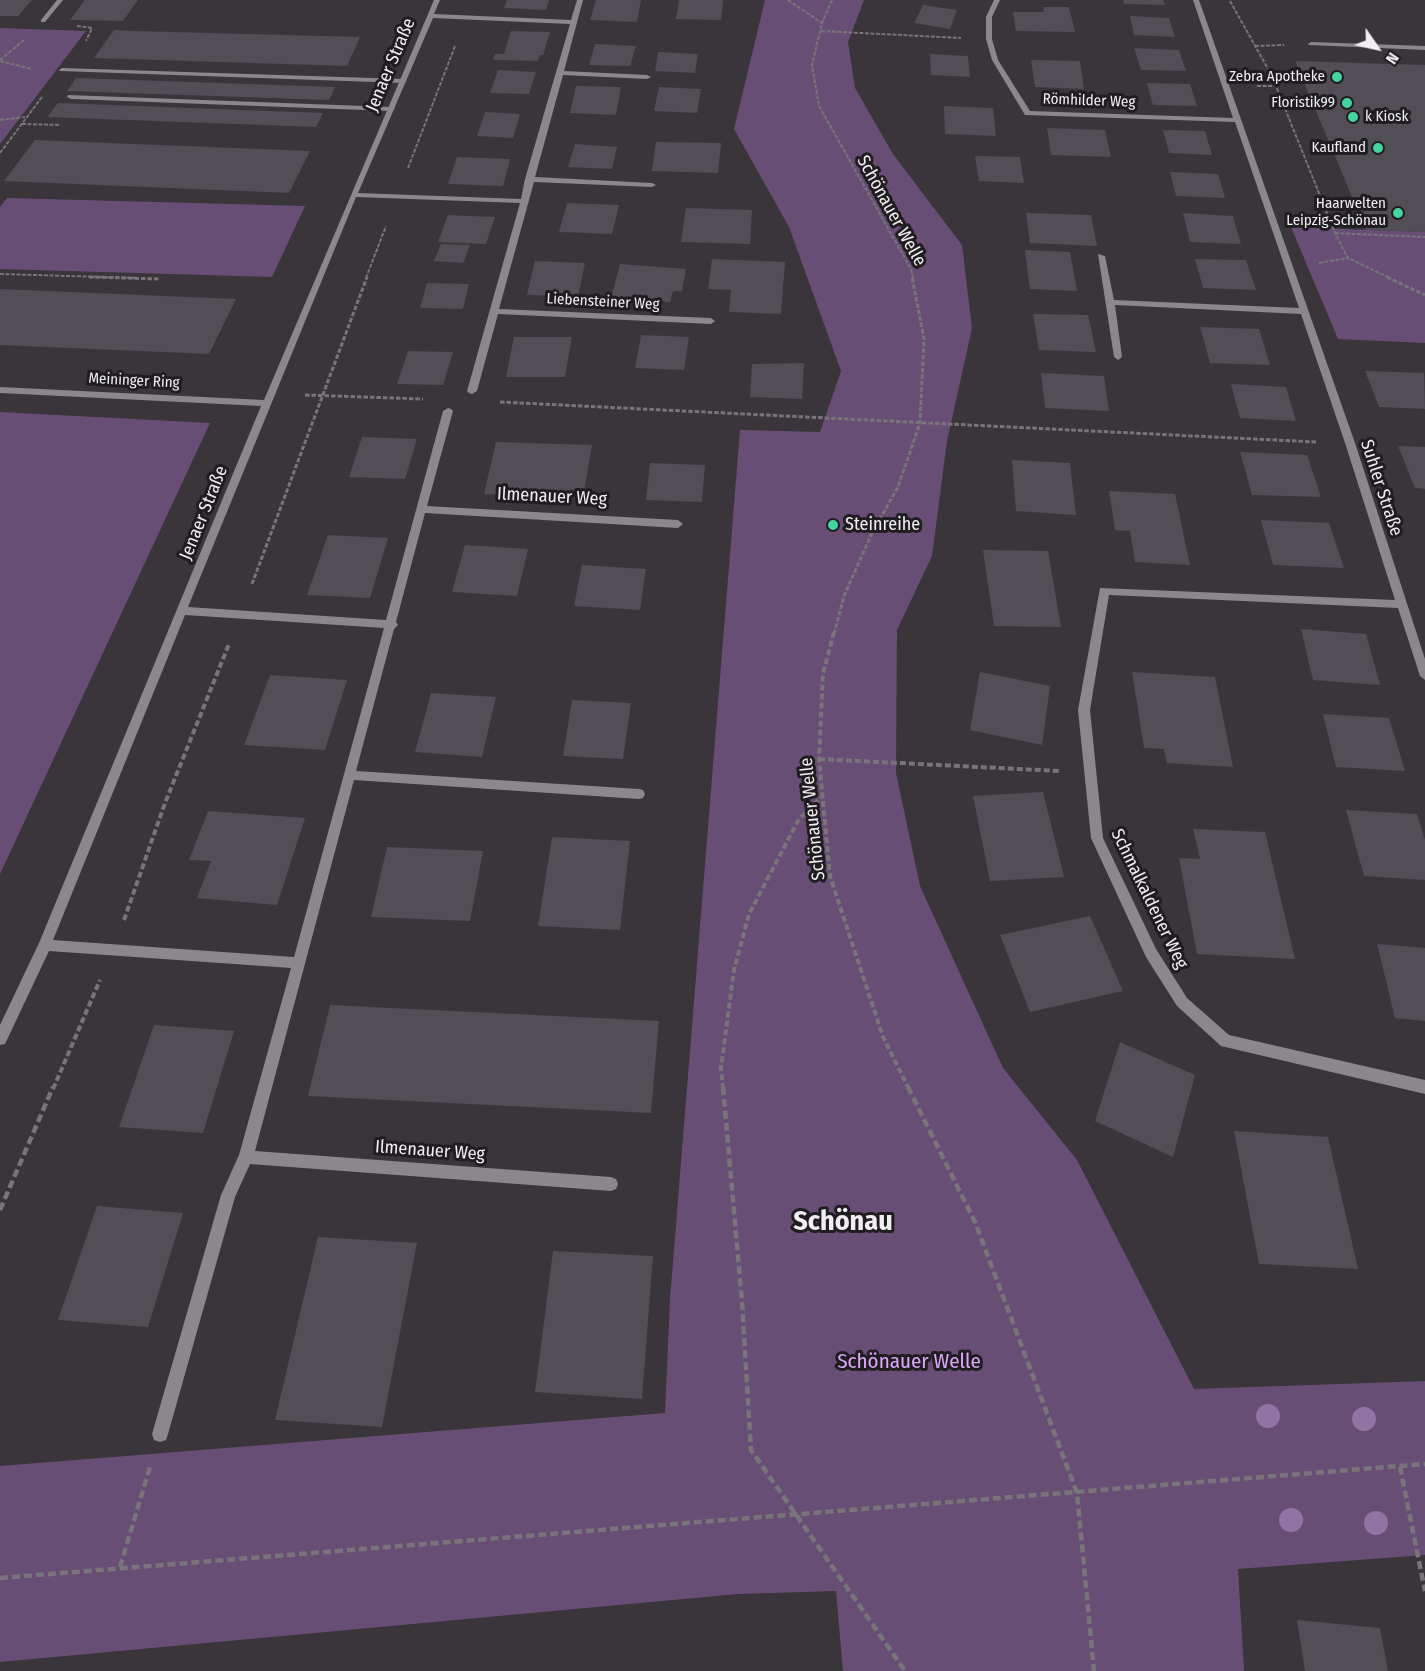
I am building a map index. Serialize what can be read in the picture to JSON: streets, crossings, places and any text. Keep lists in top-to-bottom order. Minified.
{"streets":{"street":["Jenaer Straße","Römhilder Weg","Liebensteiner Weg","Meininger Ring","Suhler Straße","Ilmenauer Weg","Schmalkaldener Weg"],"path":["Schönauer Welle"]},"crossings":[["Jenaer Straße","Meininger Ring"],["Römhilder Weg","Suhler Straße"],["Suhler Straße","Schmalkaldener Weg"]],"districts":["Schönau"],"parks":["Schönauer Welle"],"places":["Zebra Apotheke","Floristik99","k Kiosk","Kaufland","Haarwelten Leipzig-Schönau","Steinreihe"],"north":"bottom right"}
